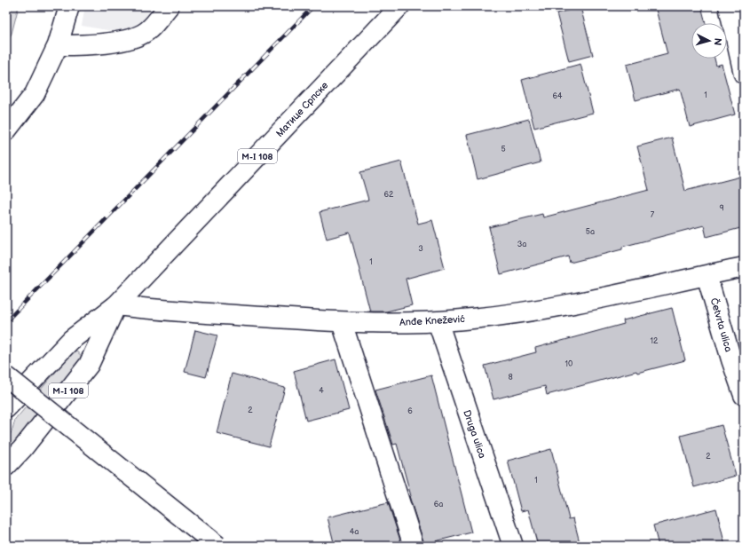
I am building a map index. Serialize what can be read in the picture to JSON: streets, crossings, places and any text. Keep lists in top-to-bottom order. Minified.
{"streets":{"street":["Матице Српске","M-I 108","Anđe Knežević","Četvrta ulica","Druga ulica"]},"crossings":[["Матице Српске","M-I 108"],["Матице Српске","Anđe Knežević"],["M-I 108","Anđe Knežević"],["Anđe Knežević","Četvrta ulica"],["Anđe Knežević","Druga ulica"]],"house_numbers":["1","64","5","62","9","7","5a","3a","3","1","12","10","8","4","2","6","2","1","6a","4a"],"north":"right"}
